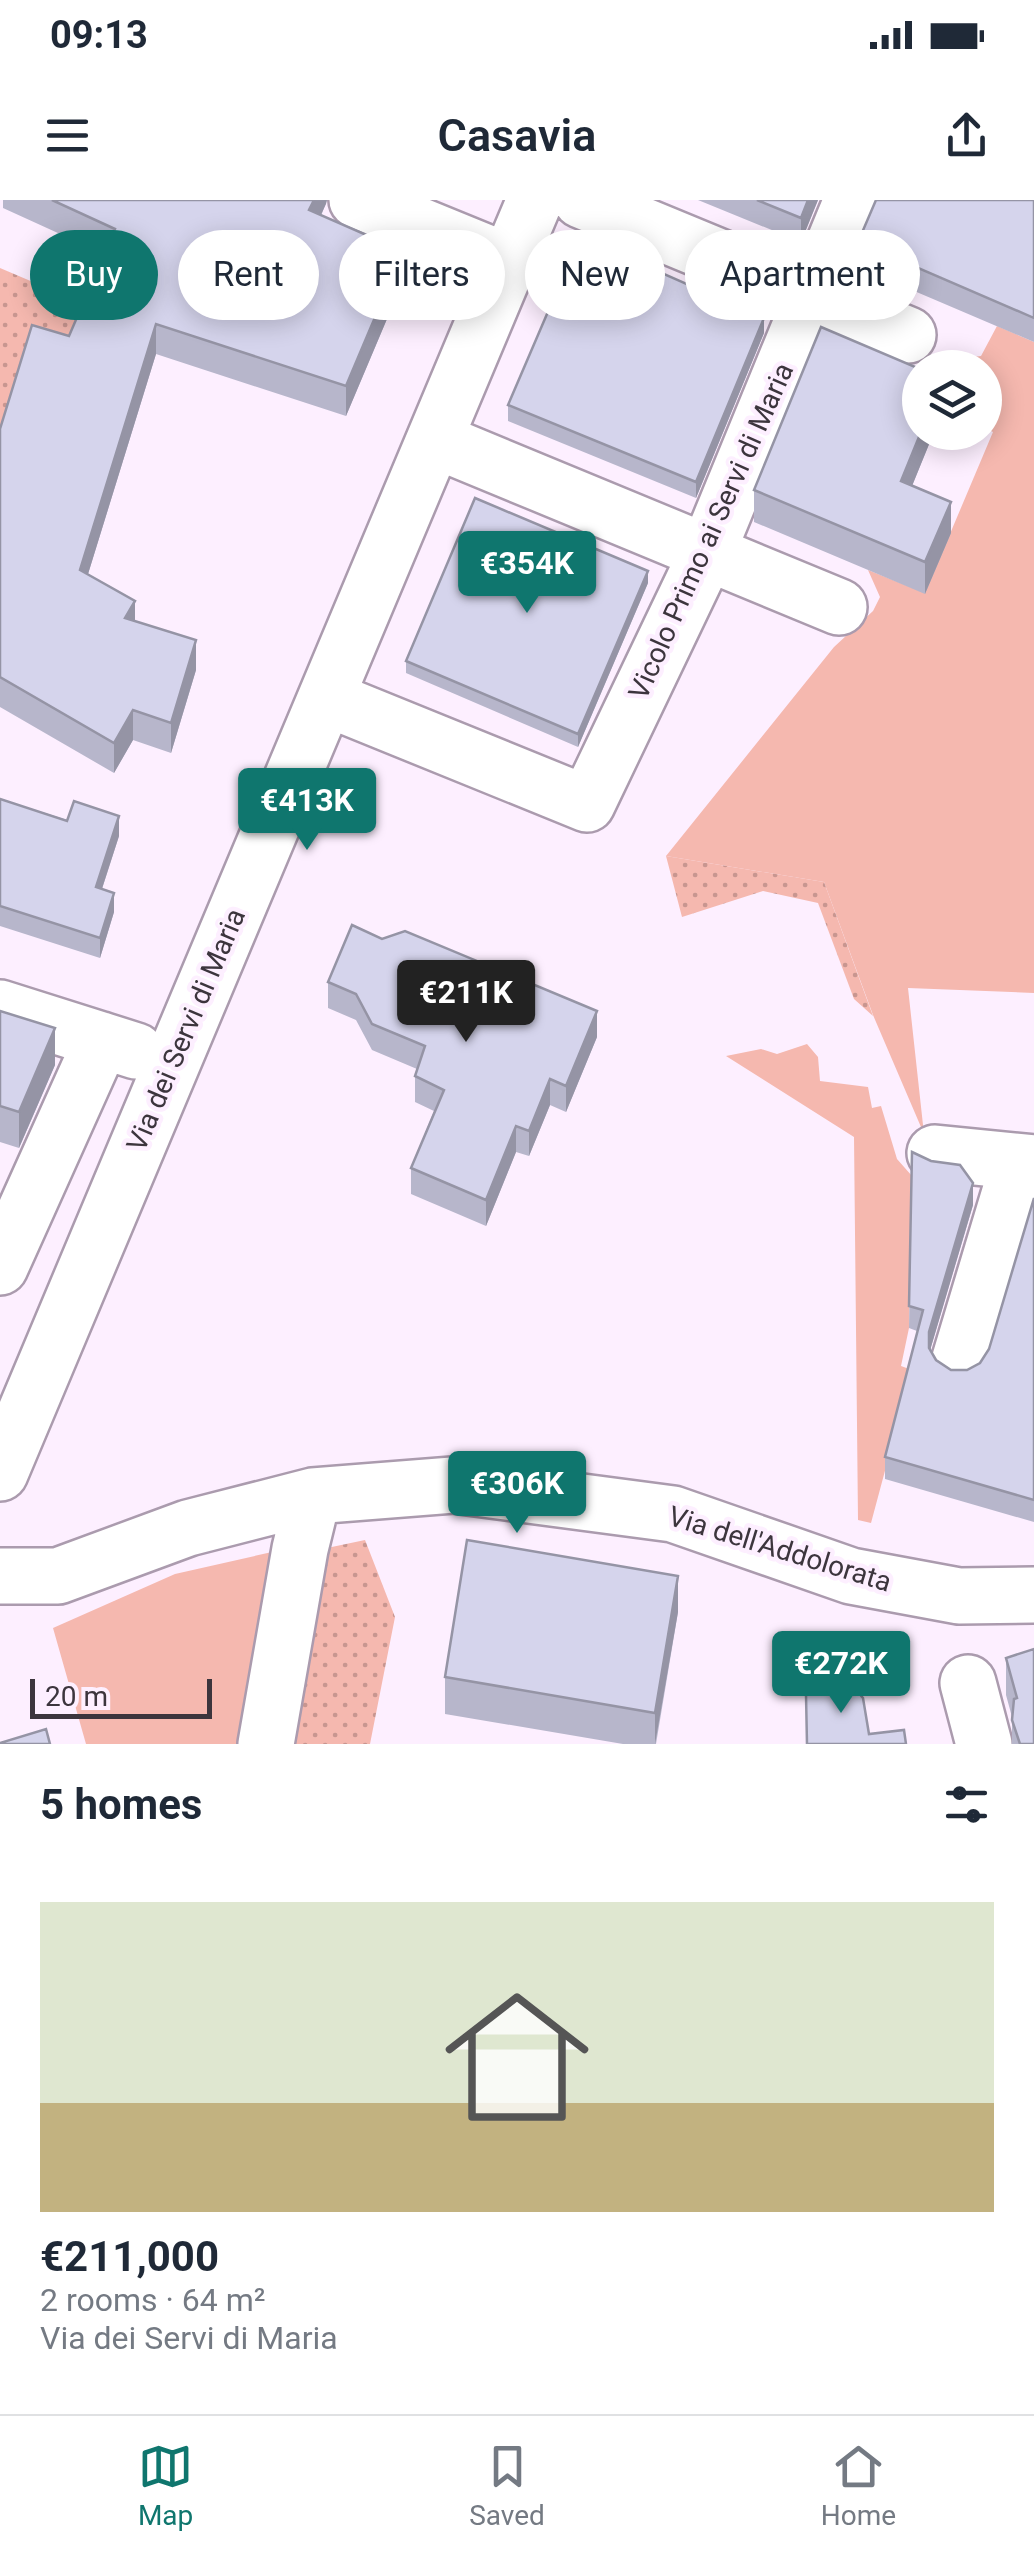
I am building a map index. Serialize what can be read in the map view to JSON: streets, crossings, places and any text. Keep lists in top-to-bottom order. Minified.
{"streets":{"street":["Vicolo Primo ai Servi di Maria","Via dei Servi di Maria","Via dell'Addolorata"]},"crossings":[["Vicolo Primo ai Servi di Maria","Via dei Servi di Maria"]],"scale_bar":"20 m","page":{"status":"09:13","header":"Casavia","chip":["Buy","Rent","Filters","New","Apartment"],"price":["€354K","€413K","€211K","€306K","€272K"],"scale":"20 m","heading":"5 homes","list":[{"name":"€211,000","note":"2 rooms · 64 m² · Via dei Servi di Maria"}],"tabs":["Map","Saved","Home"]}}
